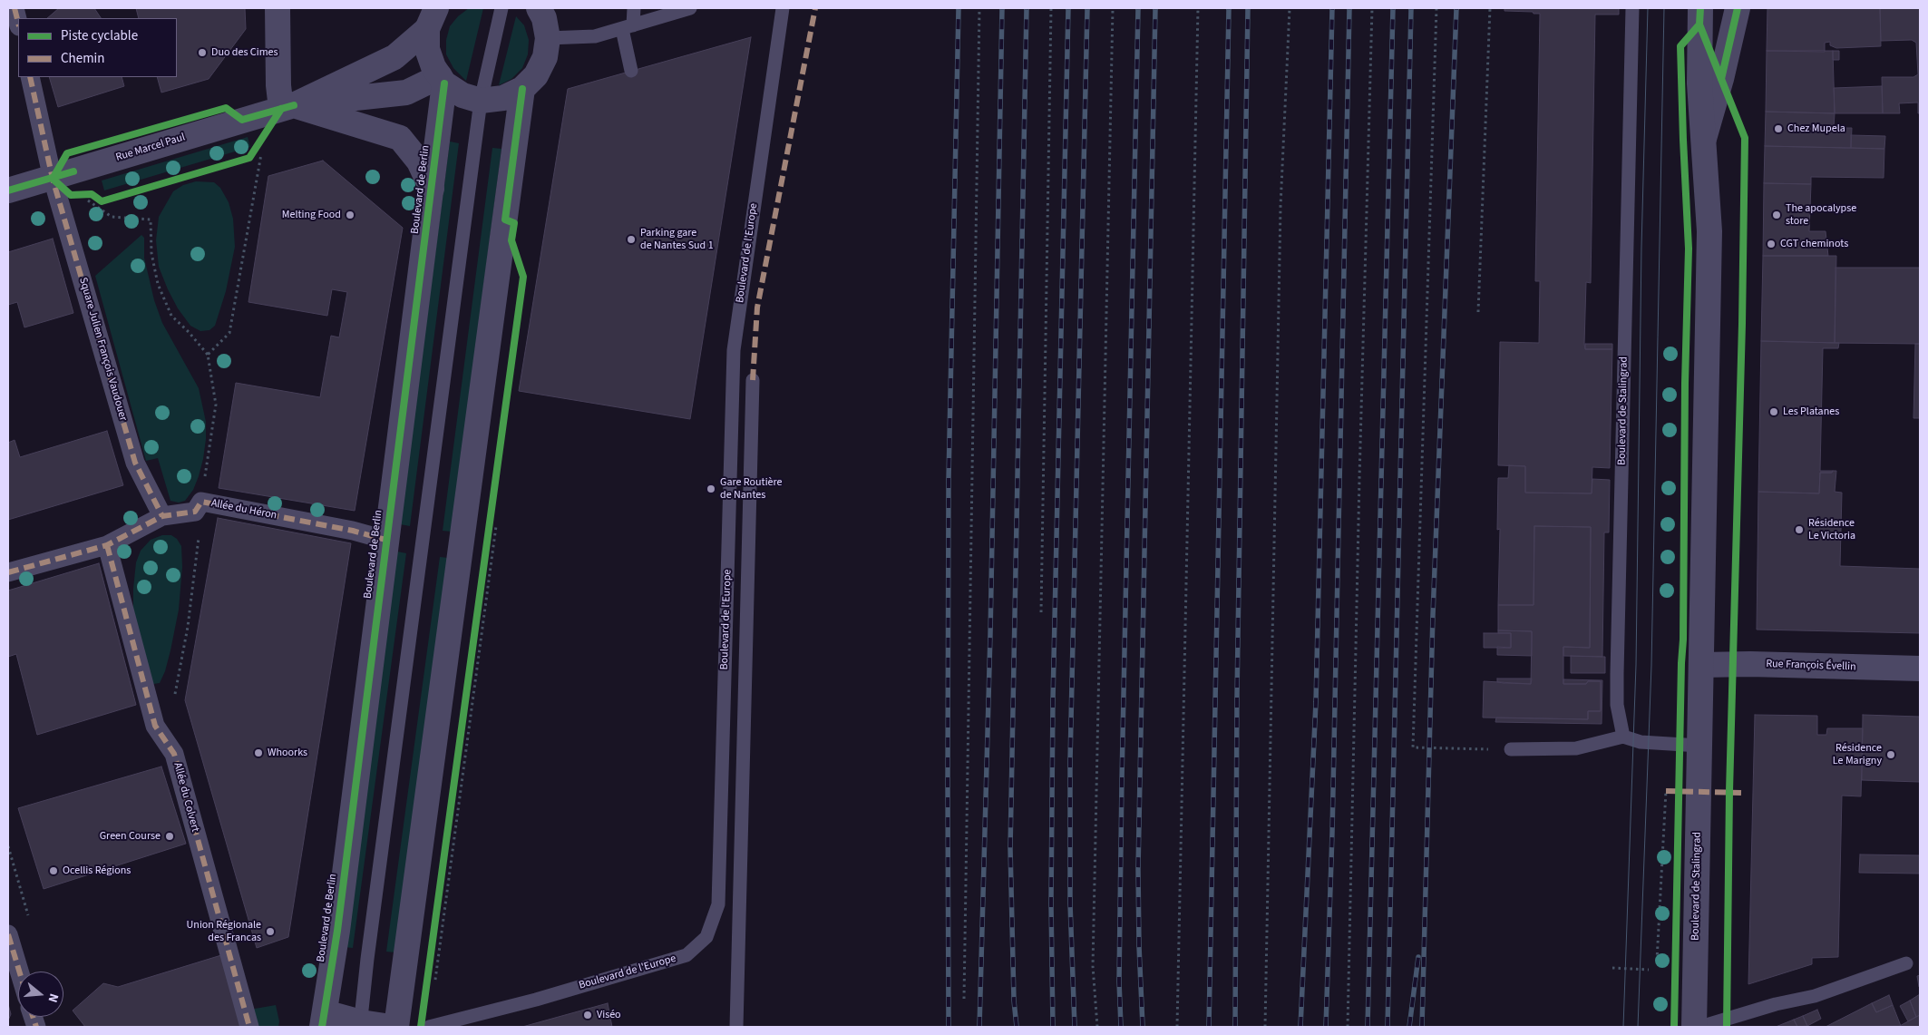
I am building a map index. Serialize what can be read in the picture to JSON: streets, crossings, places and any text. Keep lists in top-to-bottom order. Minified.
{"streets":{"street":["Rue Marcel Paul","Boulevard de Berlin","Square Julien François Vaudouer","Boulevard de Stalingrad","Allée du Héron","Rue François Évellin","Allée du Colvert"],"lane":["Boulevard de l'Europe"]},"crossings":[["Rue Marcel Paul","Boulevard de Berlin"],["Rue Marcel Paul","Square Julien François Vaudouer"],["Boulevard de Berlin","Allée du Héron"],["Square Julien François Vaudouer","Allée du Héron"],["Boulevard de Stalingrad","Rue François Évellin"],["Allée du Héron","Allée du Colvert"]],"places":["Duo des Cimes","Chez Mupela","Melting Food","The apocalypse store","Parking gare de Nantes Sud 1","CGT cheminots","Les Platanes","Gare Routière de Nantes","Résidence Le Victoria","Whoorks","Résidence Le Marigny","Green Course","Ocellis Régions","Union Régionale des Francas","Viséo"],"legend":["Piste cyclable","Chemin"],"north":"right"}
